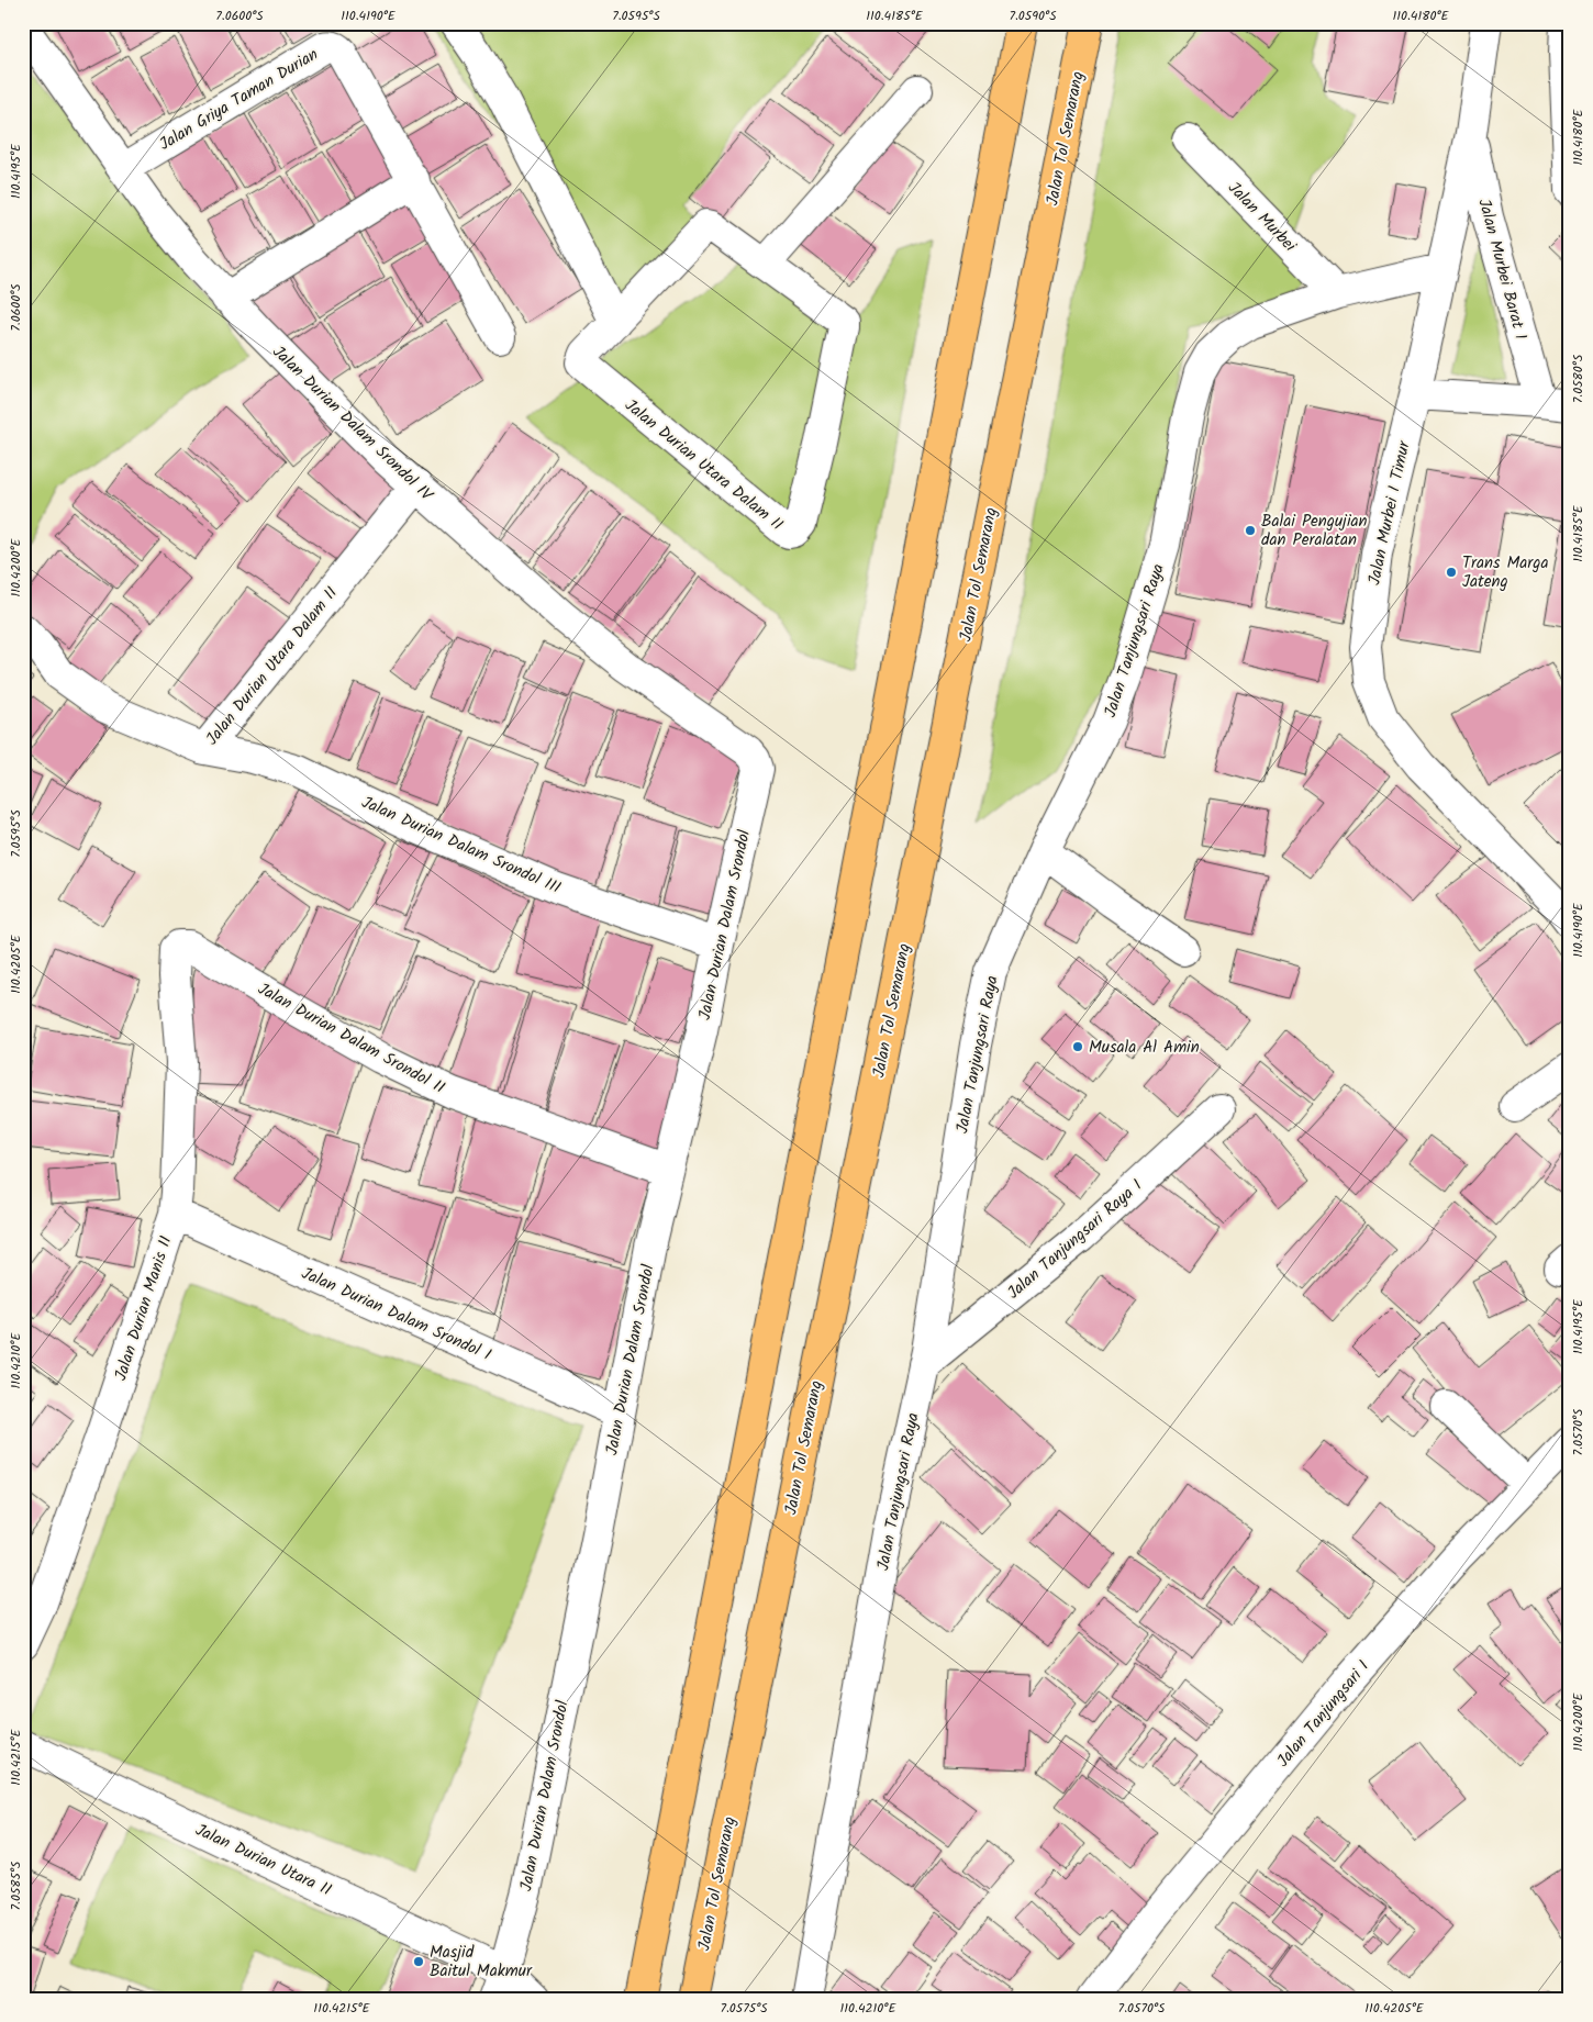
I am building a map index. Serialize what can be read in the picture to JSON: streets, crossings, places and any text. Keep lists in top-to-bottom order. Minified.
{"streets":{"highway":["Jalan Tol Semarang"],"street":["Jalan Griya Taman Durian","Jalan Murbei","Jalan Murbei Barat I","Jalan Durian Dalam Srondol IV","Jalan Durian Utara Dalam II","Jalan Murbei I Timur","Jalan Tanjungsari Raya","Jalan Durian Dalam Srondol III","Jalan Durian Dalam Srondol","Jalan Durian Dalam Srondol II","Jalan Tanjungsari Raya I","Jalan Durian Manis II","Jalan Durian Dalam Srondol I","Jalan Tanjungsari I","Jalan Durian Utara II"]},"crossings":[["Jalan Griya Taman Durian","Jalan Durian Dalam Srondol IV"],["Jalan Murbei","Jalan Tanjungsari Raya"],["Jalan Murbei Barat I","Jalan Murbei I Timur"],["Jalan Durian Dalam Srondol IV","Jalan Durian Utara Dalam II"],["Jalan Durian Dalam Srondol IV","Jalan Durian Dalam Srondol"],["Jalan Durian Utara Dalam II","Jalan Durian Dalam Srondol III"],["Jalan Murbei I Timur","Jalan Tanjungsari Raya"],["Jalan Tanjungsari Raya","Jalan Tanjungsari Raya I"],["Jalan Durian Dalam Srondol III","Jalan Durian Dalam Srondol"],["Jalan Durian Dalam Srondol","Jalan Durian Dalam Srondol II"],["Jalan Durian Dalam Srondol","Jalan Durian Dalam Srondol I"],["Jalan Durian Dalam Srondol","Jalan Durian Utara II"],["Jalan Durian Dalam Srondol II","Jalan Durian Manis II"],["Jalan Durian Manis II","Jalan Durian Dalam Srondol I"]],"places":["Balai Pengujian dan Peralatan","Trans Marga Jateng","Musala Al Amin","Masjid Baitul Makmur"],"coordinates":["7.0600°S","110.4190°E","7.0595°S","110.4185°E","7.0590°S","110.4180°E","110.4195°E","7.0580°S","110.4200°E","110.4205°E","110.4210°E","7.0570°S","110.4215°E","7.0585°S","7.0575°S"]}
